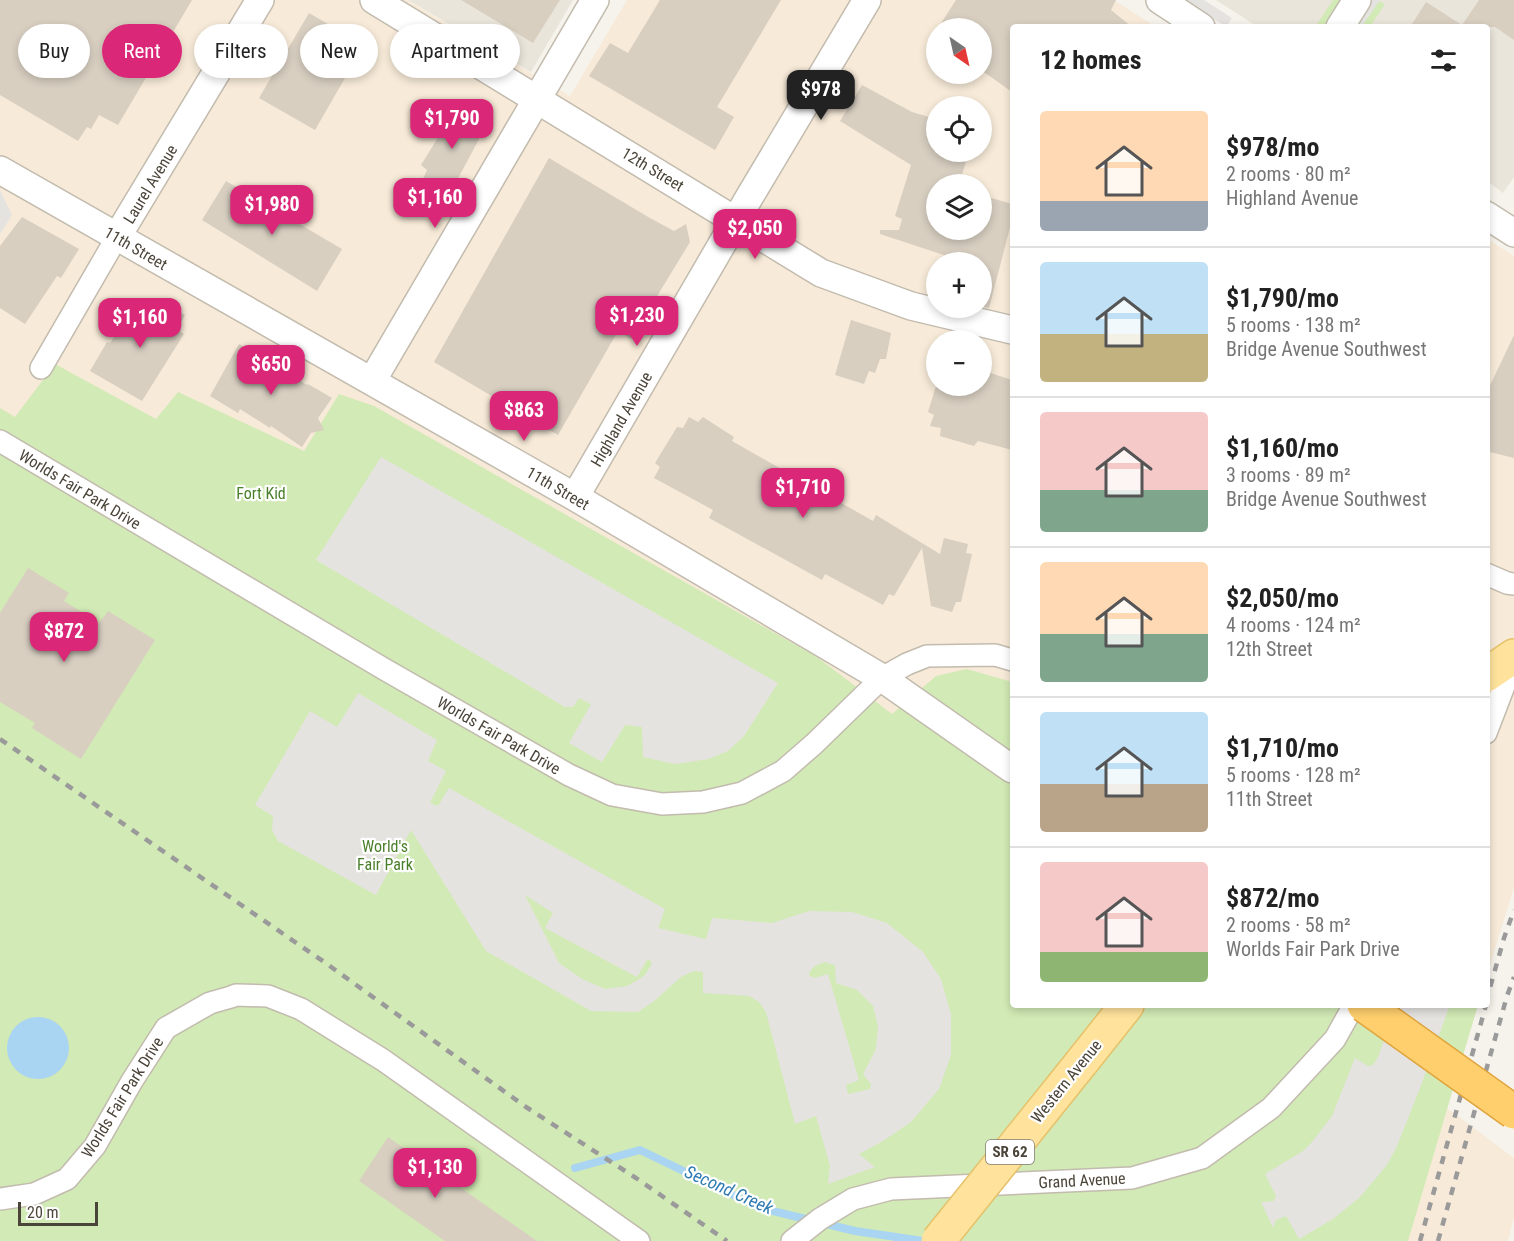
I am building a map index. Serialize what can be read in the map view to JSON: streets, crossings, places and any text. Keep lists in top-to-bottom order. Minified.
{"streets":{"main road":["Western Avenue","SR 62"],"street":["12th Street","Laurel Avenue","11th Street","Highland Avenue","Worlds Fair Park Drive","Grand Avenue"]},"crossings":[["12th Street","Highland Avenue"],["Laurel Avenue","11th Street"],["11th Street","Highland Avenue"],["11th Street","Worlds Fair Park Drive"]],"water":["Second Creek"],"parks":["Fort Kid","World's Fair Park"],"scale_bar":"20 m","north":"bottom right","page":{"map_buttons":["+","−"],"chip":["Buy","Rent","Filters","New","Apartment"],"heading":"12 homes","price":["$978","$1,790","$1,160","$1,980","$2,050","$1,230","$1,160","$650","$863","$1,710","$872","$1,130"],"list":[{"name":"$978/mo","note":"2 rooms · 80 m² · Highland Avenue"},{"name":"$1,790/mo","note":"5 rooms · 138 m² · Bridge Avenue Southwest"},{"name":"$1,160/mo","note":"3 rooms · 89 m² · Bridge Avenue Southwest"},{"name":"$2,050/mo","note":"4 rooms · 124 m² · 12th Street"},{"name":"$1,710/mo","note":"5 rooms · 128 m² · 11th Street"},{"name":"$872/mo","note":"2 rooms · 58 m² · Worlds Fair Park Drive"}],"scale":"20 m"}}
